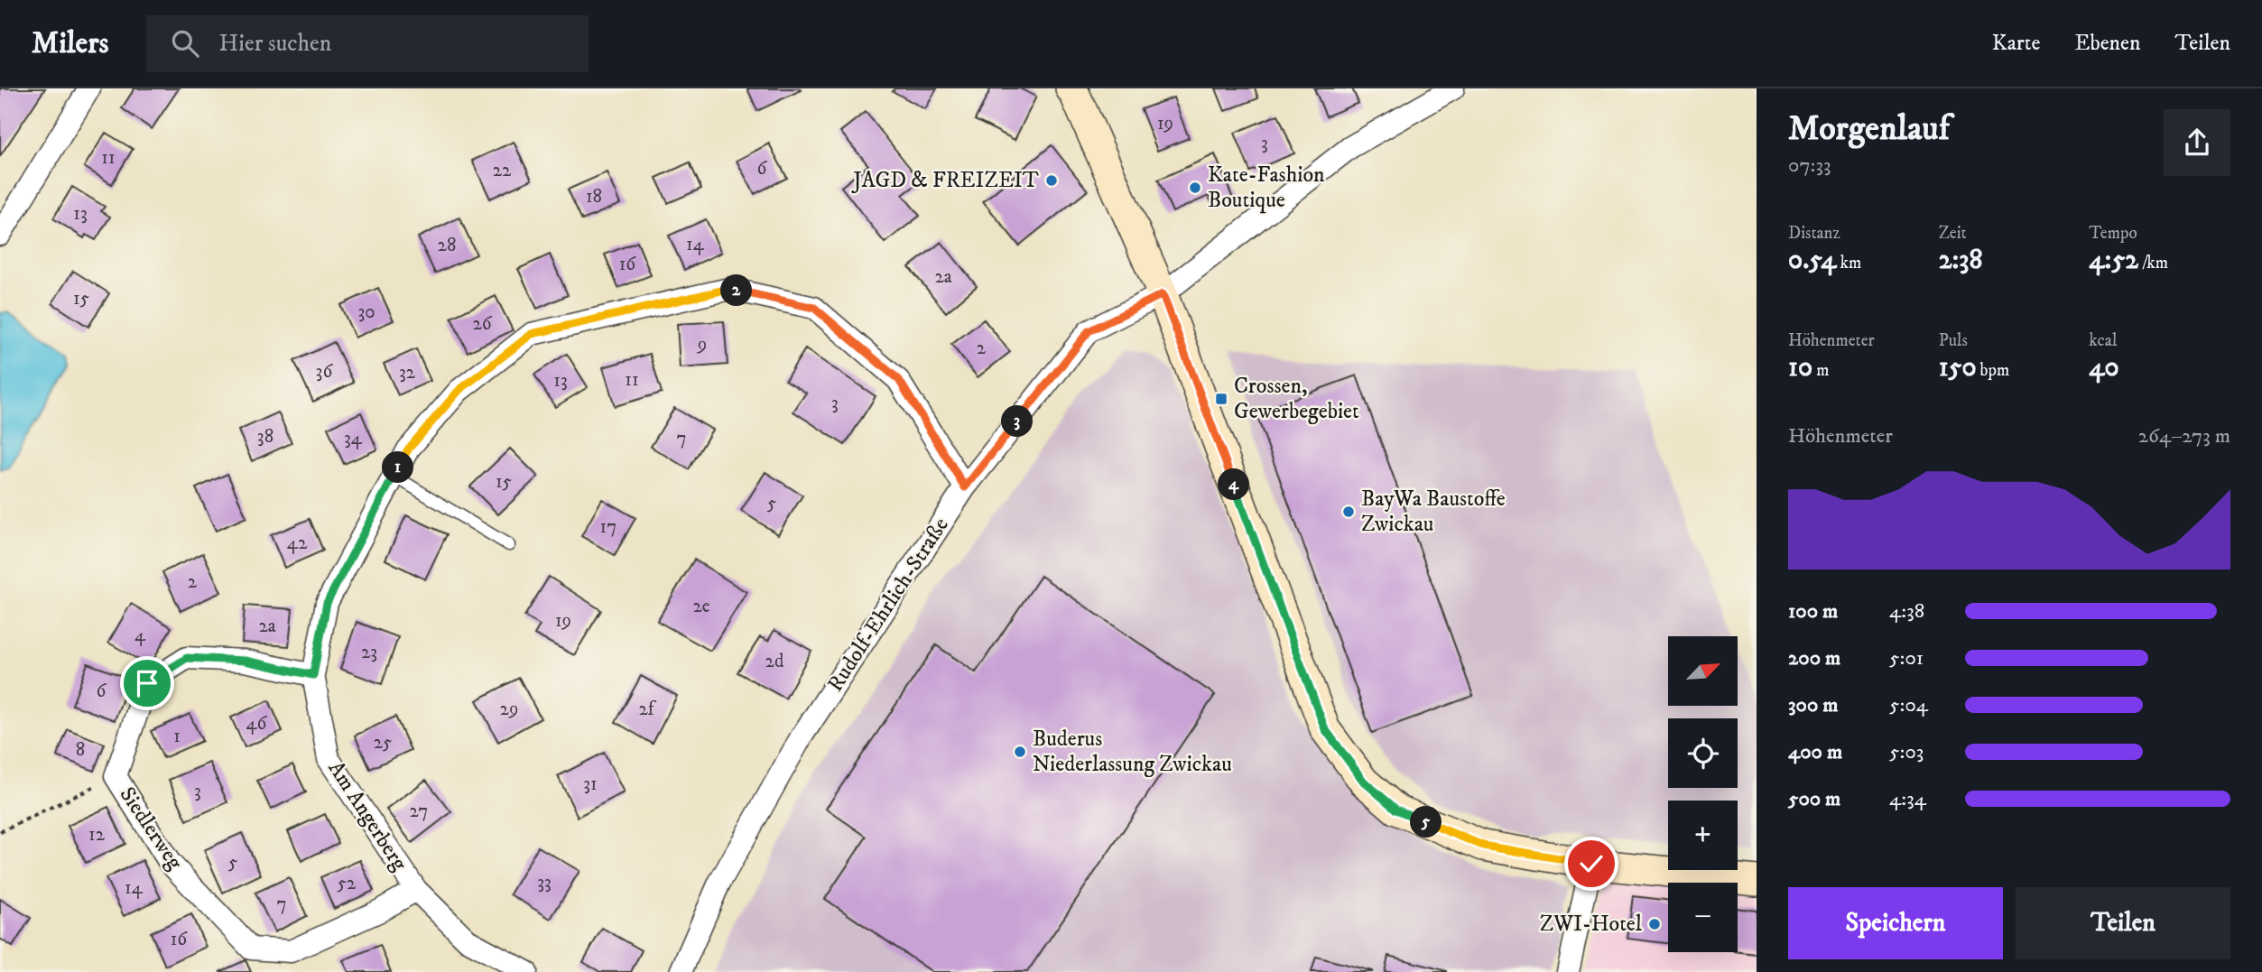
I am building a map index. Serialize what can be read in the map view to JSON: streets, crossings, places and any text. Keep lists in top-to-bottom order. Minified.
{"streets":{"street":["Rudolf-Ehrlich-Straße","Am Angerberg","Siedlerweg"]},"crossings":[["Rudolf-Ehrlich-Straße","Am Angerberg"],["Am Angerberg","Siedlerweg"]],"places":{"other":["JAGD & FREIZEIT","Kate-Fashion Boutique","BayWa Baustoffe Zwickau","Buderus Niederlassung Zwickau","ZWI-Hotel"],"transit":["Crossen, Gewerbegebiet"]},"house_numbers":["19","3","11","6","22","18","13","14","28","16","2a","15","30","26","9","2","36","32","11","13","3","38","34","7","15","5","17","42","2","2e","19","2a","4","23","2d","6","29","2f","46","1","25","8","31","3","27","12","5","33","52","14","7","16"],"north":"top right","page":{"header":"Milers","search":"Hier suchen","nav":["Karte","Ebenen","Teilen"],"heading":["Morgenlauf","07:33"],"stats":[["Distanz","0.54 km"],["Zeit","2:38"],["Tempo","4:52 /km"],["Höhenmeter","10 m"],["Puls","150 bpm"],["kcal","40"]],"pins":["2","3","1","4","5"],"chart":["Höhenmeter","264–273 m"],"list":[{"name":"100 m","note":"4:38"},{"name":"200 m","note":"5:01"},{"name":"300 m","note":"5:04"},{"name":"400 m","note":"5:03"},{"name":"500 m","note":"4:34"}],"map_buttons":["+","−"],"buttons":["Speichern","Teilen"]}}
